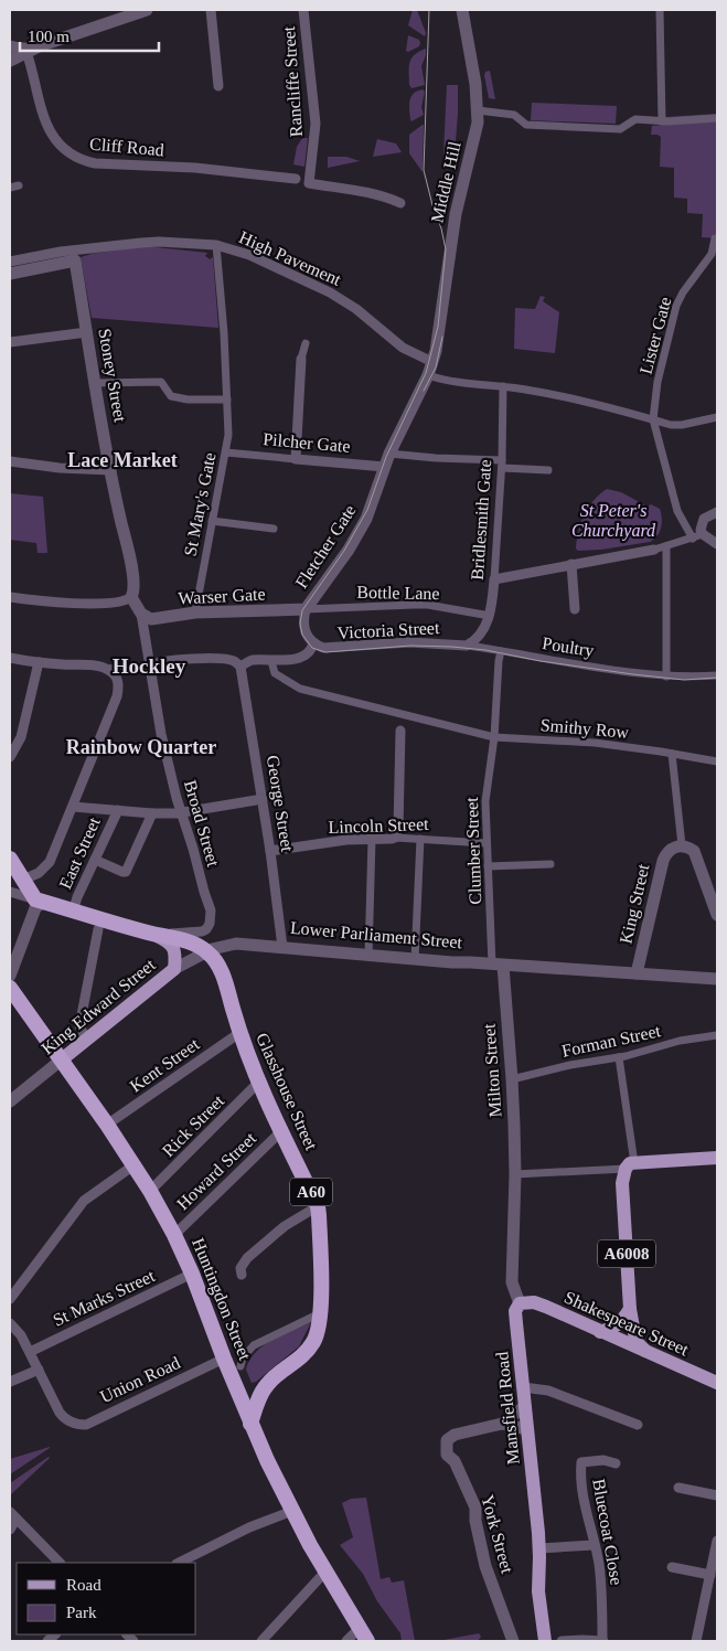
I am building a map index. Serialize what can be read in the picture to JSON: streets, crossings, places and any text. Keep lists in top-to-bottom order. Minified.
{"streets":{"highway":["Glasshouse Street","A60","Huntingdon Street"],"main road":["King Edward Street","A6008","Shakespeare Street","Mansfield Road"],"street":["Rancliffe Street","Cliff Road","Middle Hill","High Pavement","Lister Gate","Stoney Street","Pilcher Gate","St Mary's Gate","Bridlesmith Gate","Fletcher Gate","Bottle Lane","Warser Gate","Victoria Street","Poultry","Smithy Row","George Street","Broad Street","Lincoln Street","Clumber Street","East Street","King Street","Lower Parliament Street","Forman Street","Kent Street","Milton Street","Rick Street","Howard Street","St Marks Street","Union Road","Bluecoat Close","York Street"]},"crossings":[["Middle Hill","High Pavement"],["Middle Hill","Fletcher Gate"],["High Pavement","Stoney Street"],["High Pavement","St Mary's Gate"],["Stoney Street","Warser Gate"],["Stoney Street","Broad Street"],["Pilcher Gate","St Mary's Gate"],["Pilcher Gate","Fletcher Gate"],["St Mary's Gate","Warser Gate"],["Bridlesmith Gate","Bottle Lane"],["Bridlesmith Gate","Victoria Street"],["Bridlesmith Gate","Poultry"],["Fletcher Gate","Bottle Lane"],["Fletcher Gate","Warser Gate"],["Fletcher Gate","Victoria Street"],["Bottle Lane","Warser Gate"],["Victoria Street","Poultry"],["Poultry","Clumber Street"],["Smithy Row","Clumber Street"],["George Street","Lincoln Street"],["George Street","Lower Parliament Street"],["Broad Street","King Edward Street"],["Broad Street","A60"],["Lincoln Street","Clumber Street"],["Clumber Street","Lower Parliament Street"],["Clumber Street","Milton Street"],["East Street","A60"],["King Street","Lower Parliament Street"],["Lower Parliament Street","King Edward Street"],["Lower Parliament Street","Milton Street"],["Lower Parliament Street","Glasshouse Street"],["Lower Parliament Street","A60"],["King Edward Street","A60"],["King Edward Street","Huntingdon Street"],["Forman Street","Milton Street"],["Kent Street","Glasshouse Street"],["Kent Street","Huntingdon Street"],["Milton Street","Mansfield Road"],["Glasshouse Street","Rick Street"],["Glasshouse Street","Howard Street"],["Glasshouse Street","A60"],["Glasshouse Street","Huntingdon Street"],["Rick Street","Huntingdon Street"],["Howard Street","Huntingdon Street"],["A6008","Shakespeare Street"],["St Marks Street","Huntingdon Street"],["Huntingdon Street","Union Road"],["Shakespeare Street","Mansfield Road"]],"districts":["Lace Market","Hockley","Rainbow Quarter"],"parks":["St Peter's Churchyard"],"legend":["Road","Park"],"scale_bar":"100 m"}
